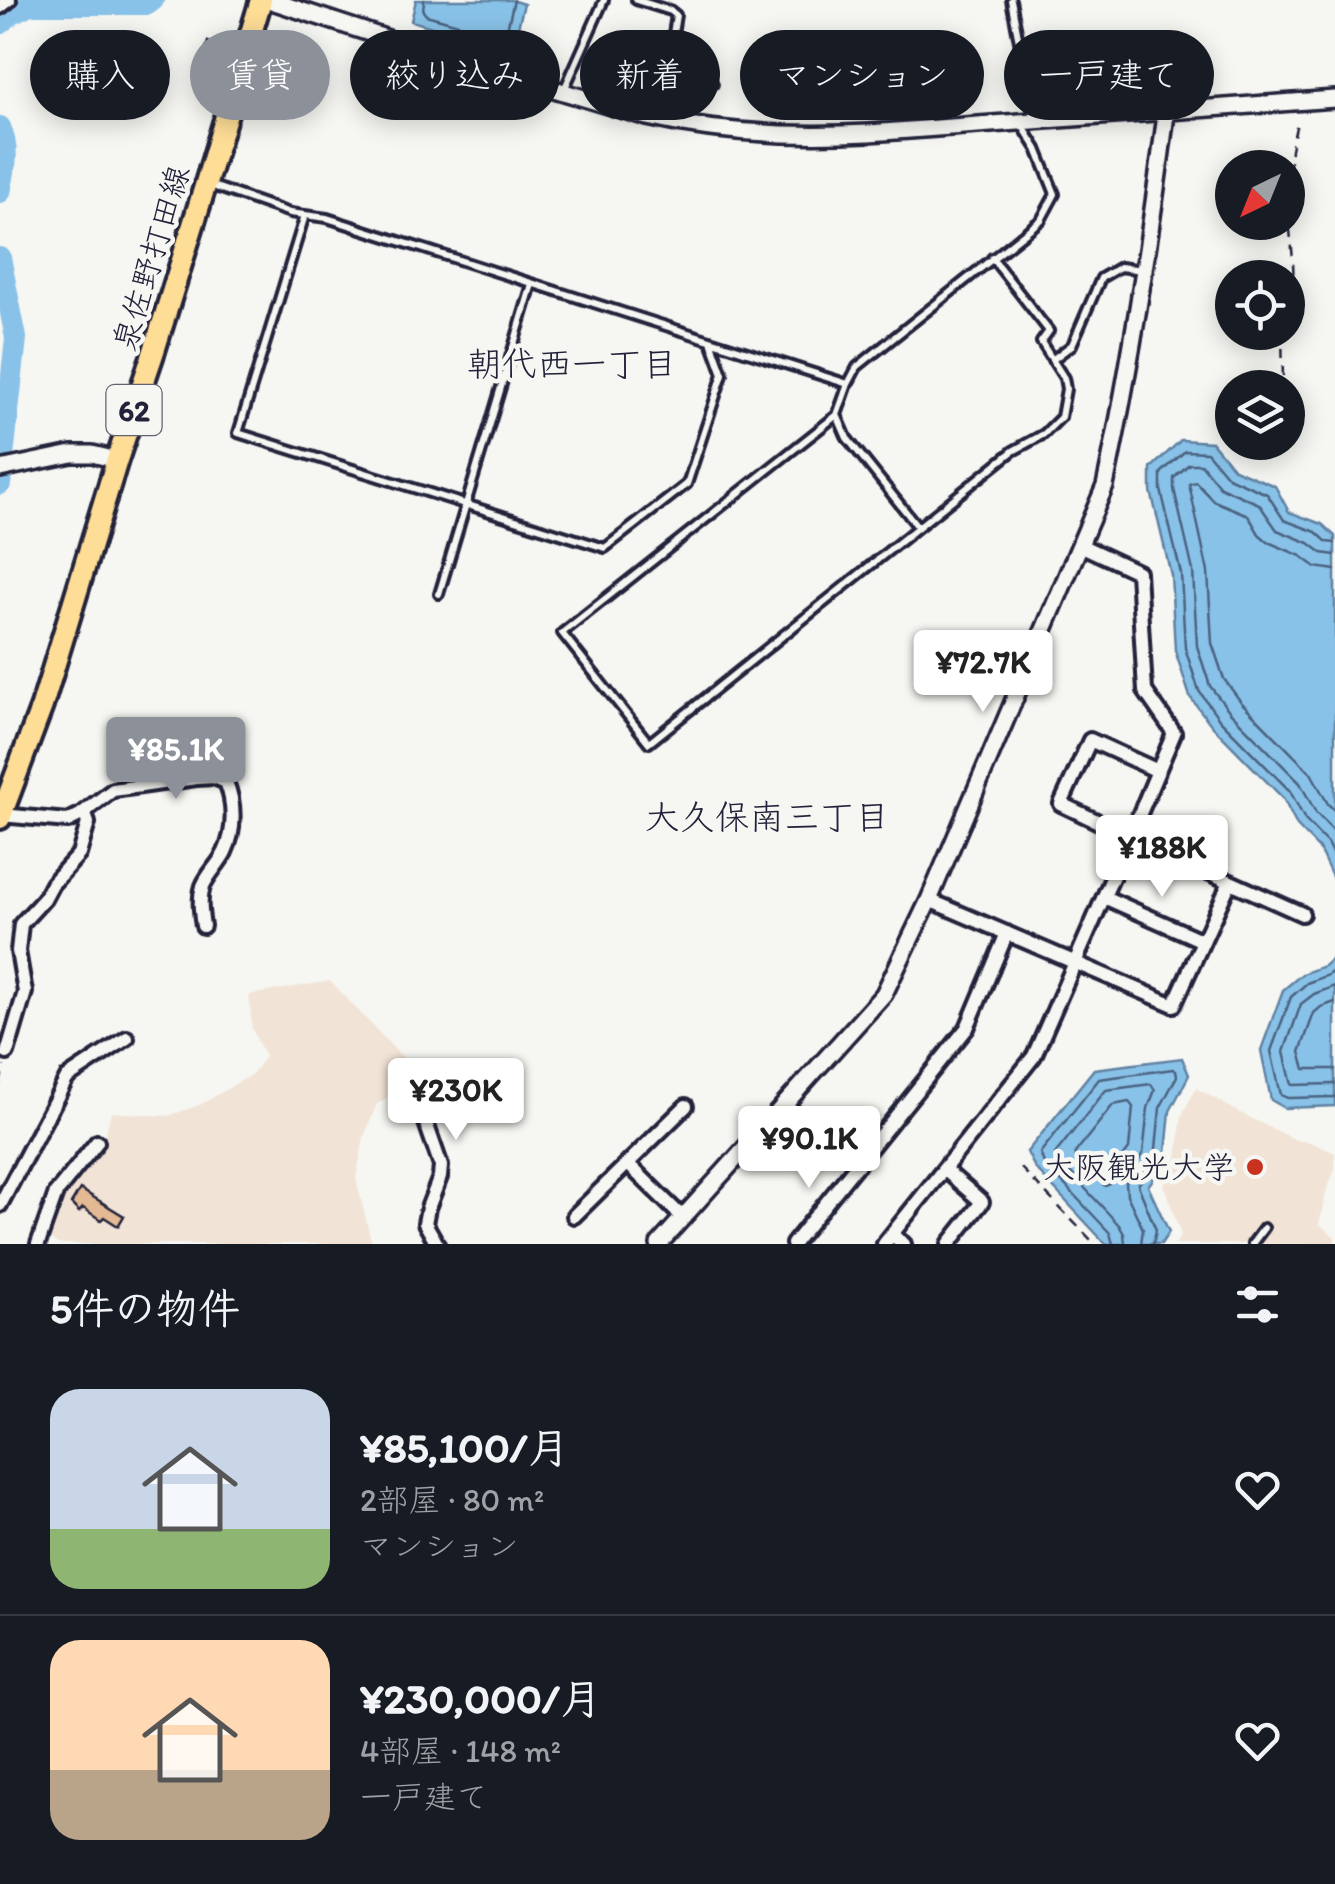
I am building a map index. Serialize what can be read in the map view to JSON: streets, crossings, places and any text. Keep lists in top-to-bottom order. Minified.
{"streets":{"main road":["泉佐野打田線","62"]},"districts":["朝代西一丁目","大久保南三丁目"],"places":["大阪観光大学"],"north":"bottom left","page":{"chip":["購入","賃貸","絞り込み","新着","マンション","一戸建て"],"price":["¥72.7K","¥85.1K","¥188K","¥230K","¥90.1K"],"heading":"5件の物件","list":[{"name":"¥85,100/月","note":"2部屋 · 80 m² · マンション"},{"name":"¥230,000/月","note":"4部屋 · 148 m² · 一戸建て"}]}}
